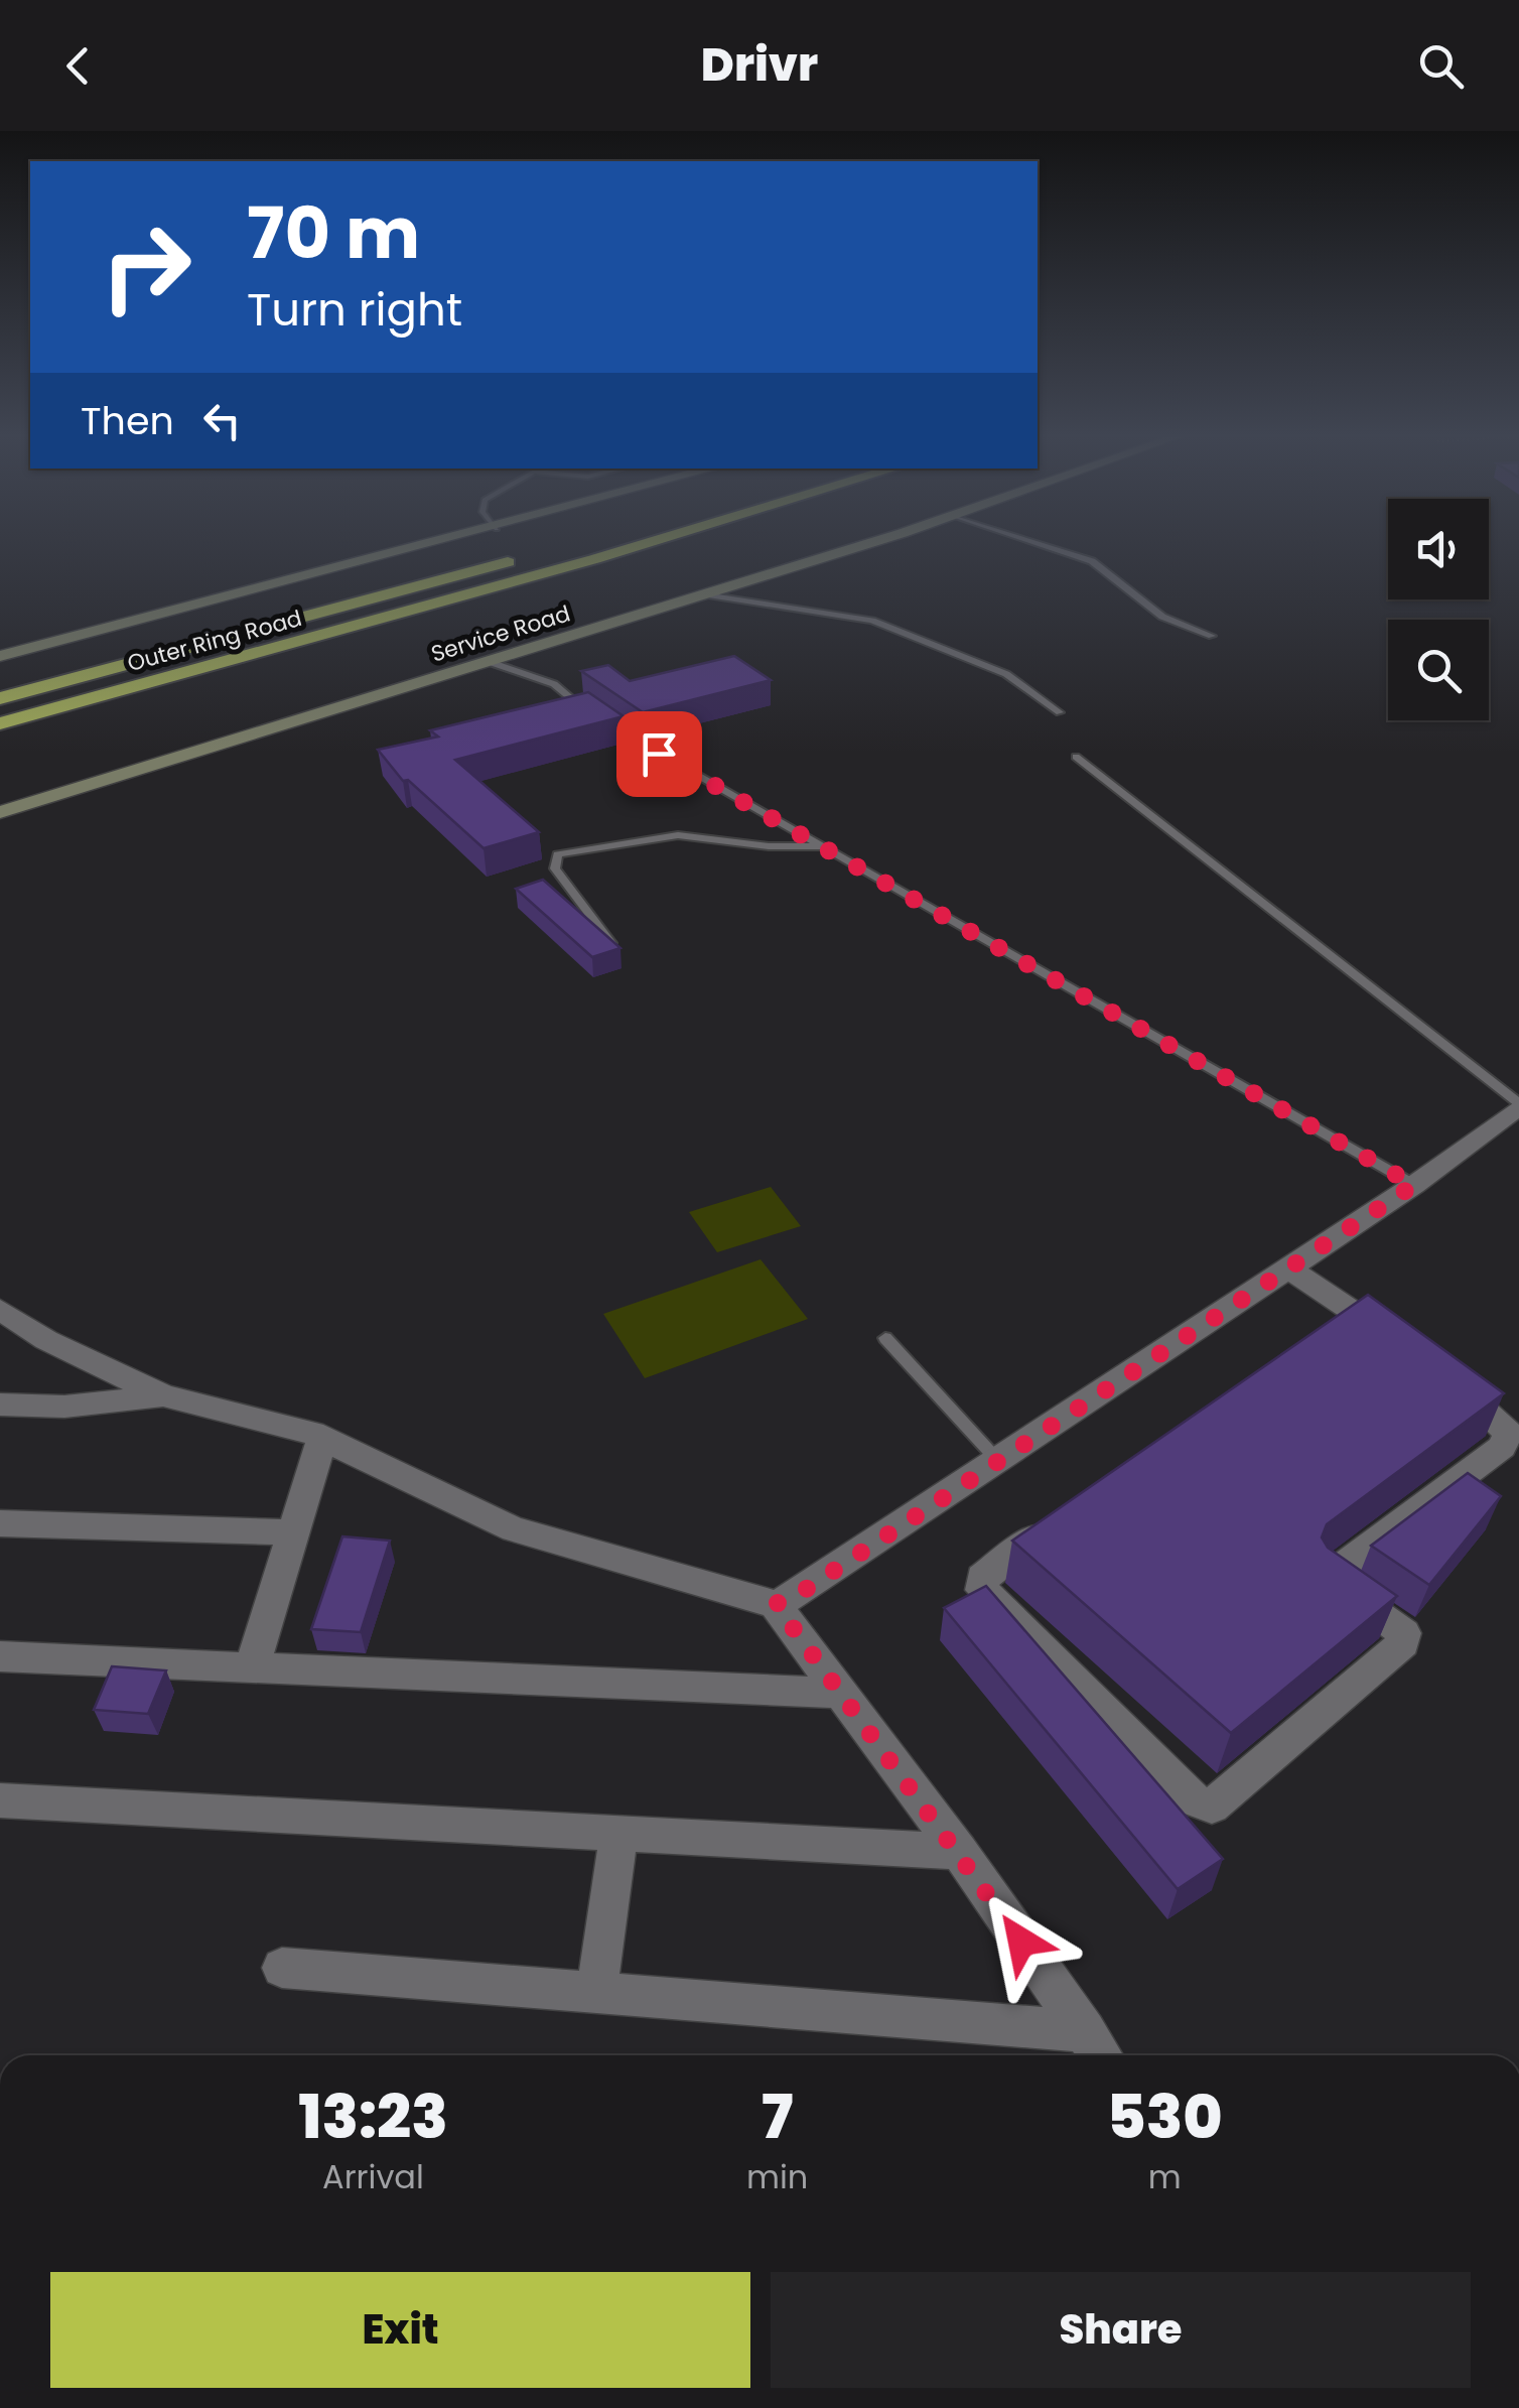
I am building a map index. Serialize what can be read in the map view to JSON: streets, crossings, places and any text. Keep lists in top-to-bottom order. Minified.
{"streets":{"highway":["Outer Ring Road"],"main road":["Service Road"]},"page":{"header":"Drivr","turn":["70 m","Turn right"],"then":"Then","eta":["13:23","Arrival","7","min","530","m"],"buttons":["Exit","Share"]}}
